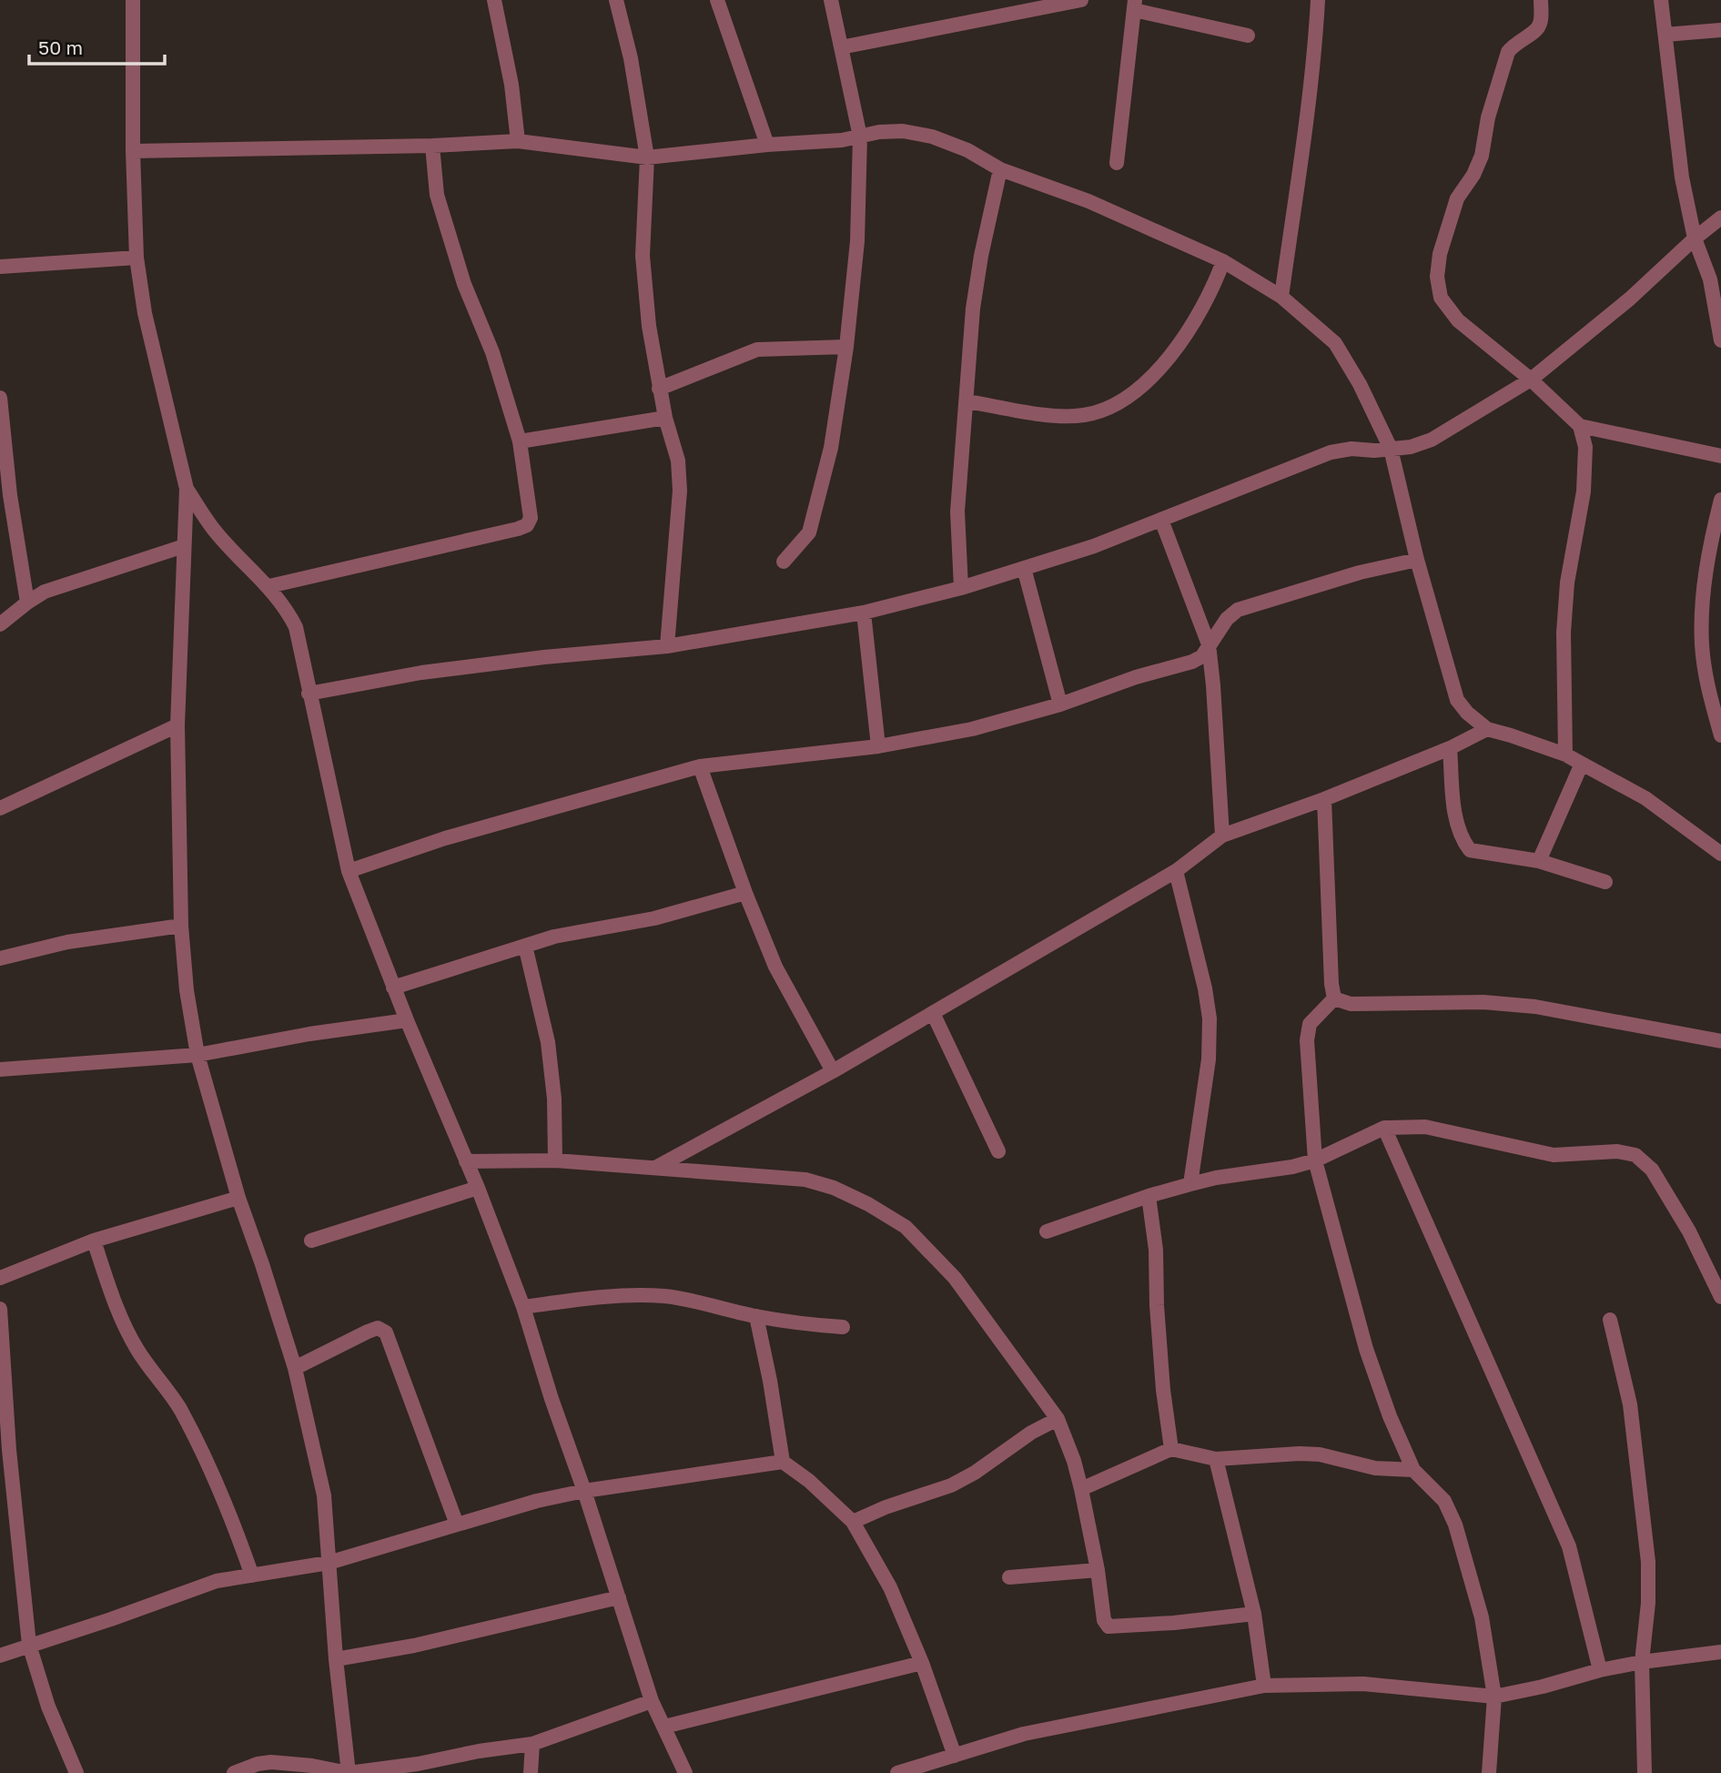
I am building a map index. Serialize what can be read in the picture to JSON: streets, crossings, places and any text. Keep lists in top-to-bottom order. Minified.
{"scale_bar":"50 m"}
